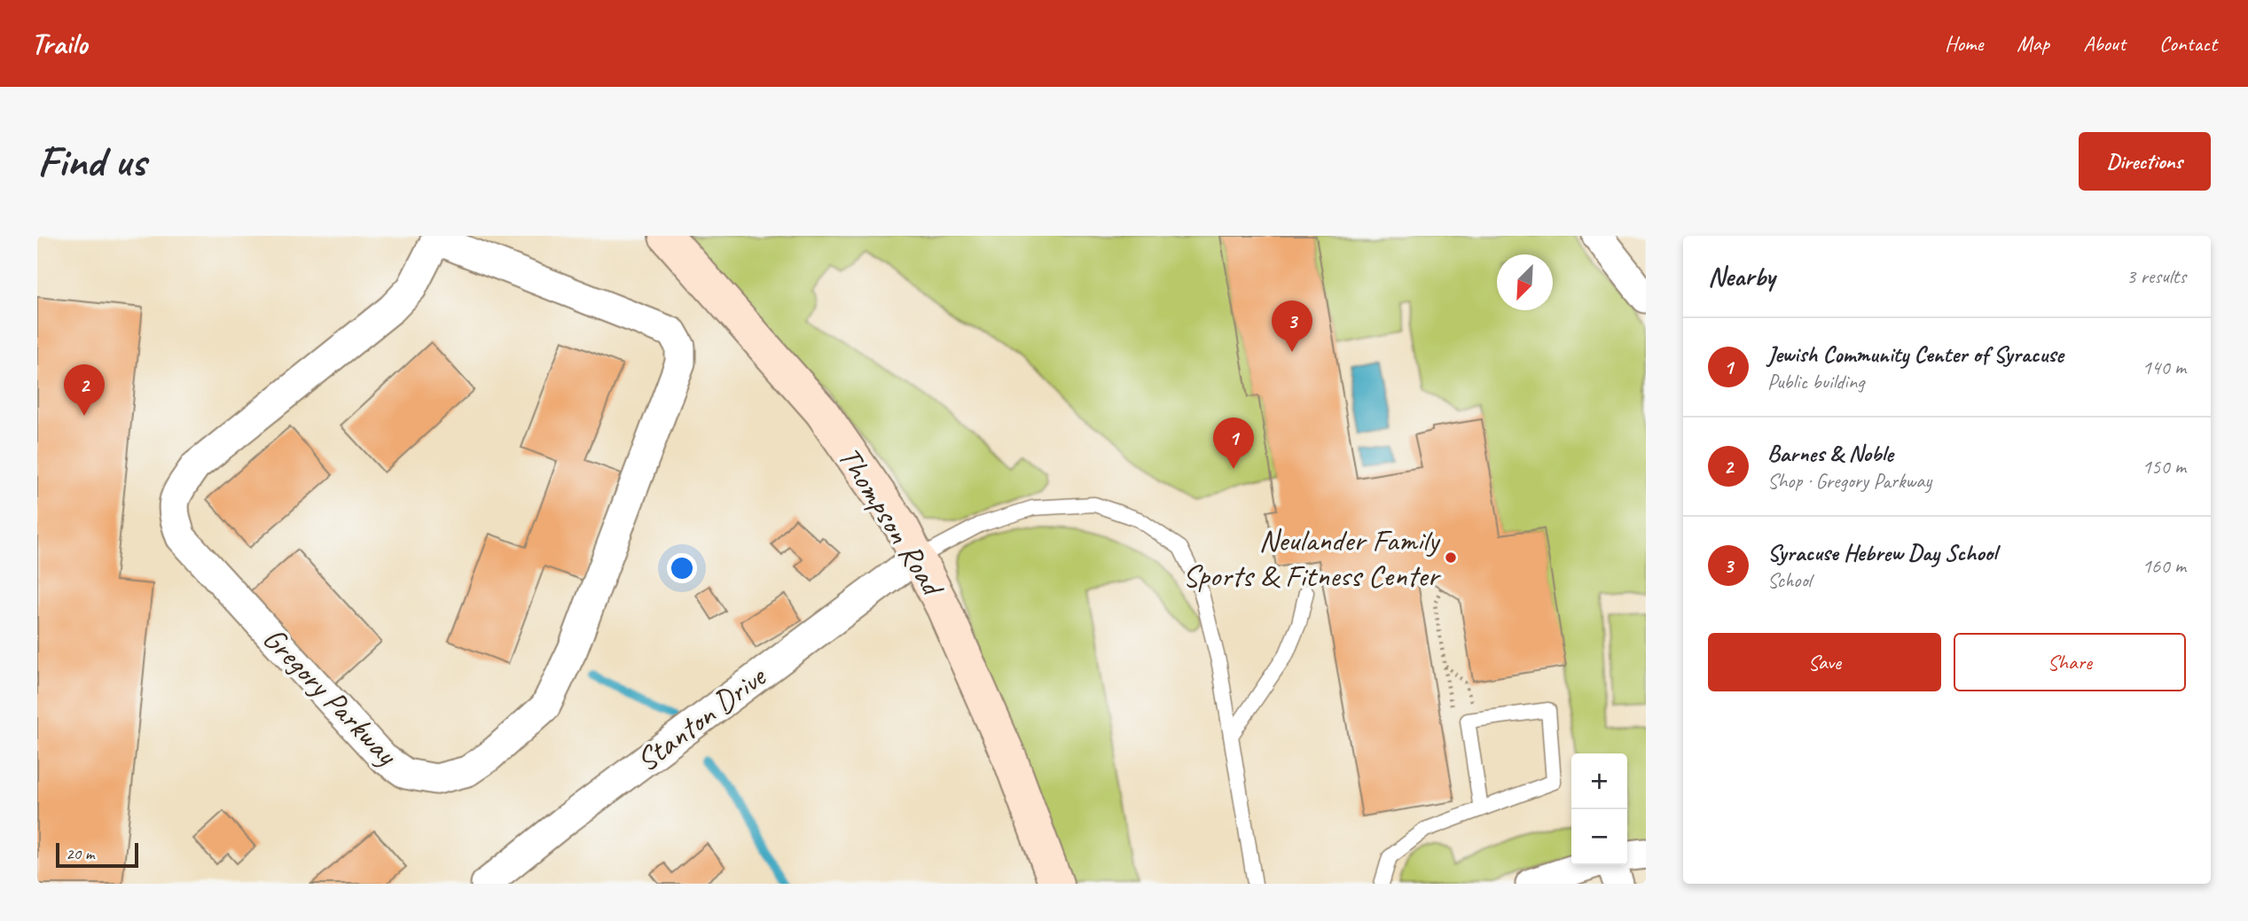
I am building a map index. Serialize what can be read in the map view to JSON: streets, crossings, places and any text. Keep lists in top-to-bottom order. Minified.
{"streets":{"street":["Thompson Road","Gregory Parkway","Stanton Drive"]},"crossings":[["Thompson Road","Stanton Drive"]],"places":["Neulander Family Sports & Fitness Center"],"scale_bar":"20 m","north":"bottom left","page":{"header":"Trailo","nav":["Home","Map","About","Contact"],"buttons":["Directions",["Save","Share"]],"title":"Find us","heading":["Nearby","3 results"],"pins":["3","2","1"],"list":[{"mark":"1","name":"Jewish Community Center of Syracuse","note":"Public building","value":"140 m"},{"mark":"2","name":"Barnes & Noble","note":"Shop · Gregory Parkway","value":"150 m"},{"mark":"3","name":"Syracuse Hebrew Day School","note":"School","value":"160 m"}],"map_buttons":["+","−"],"scale":"20 m"}}
